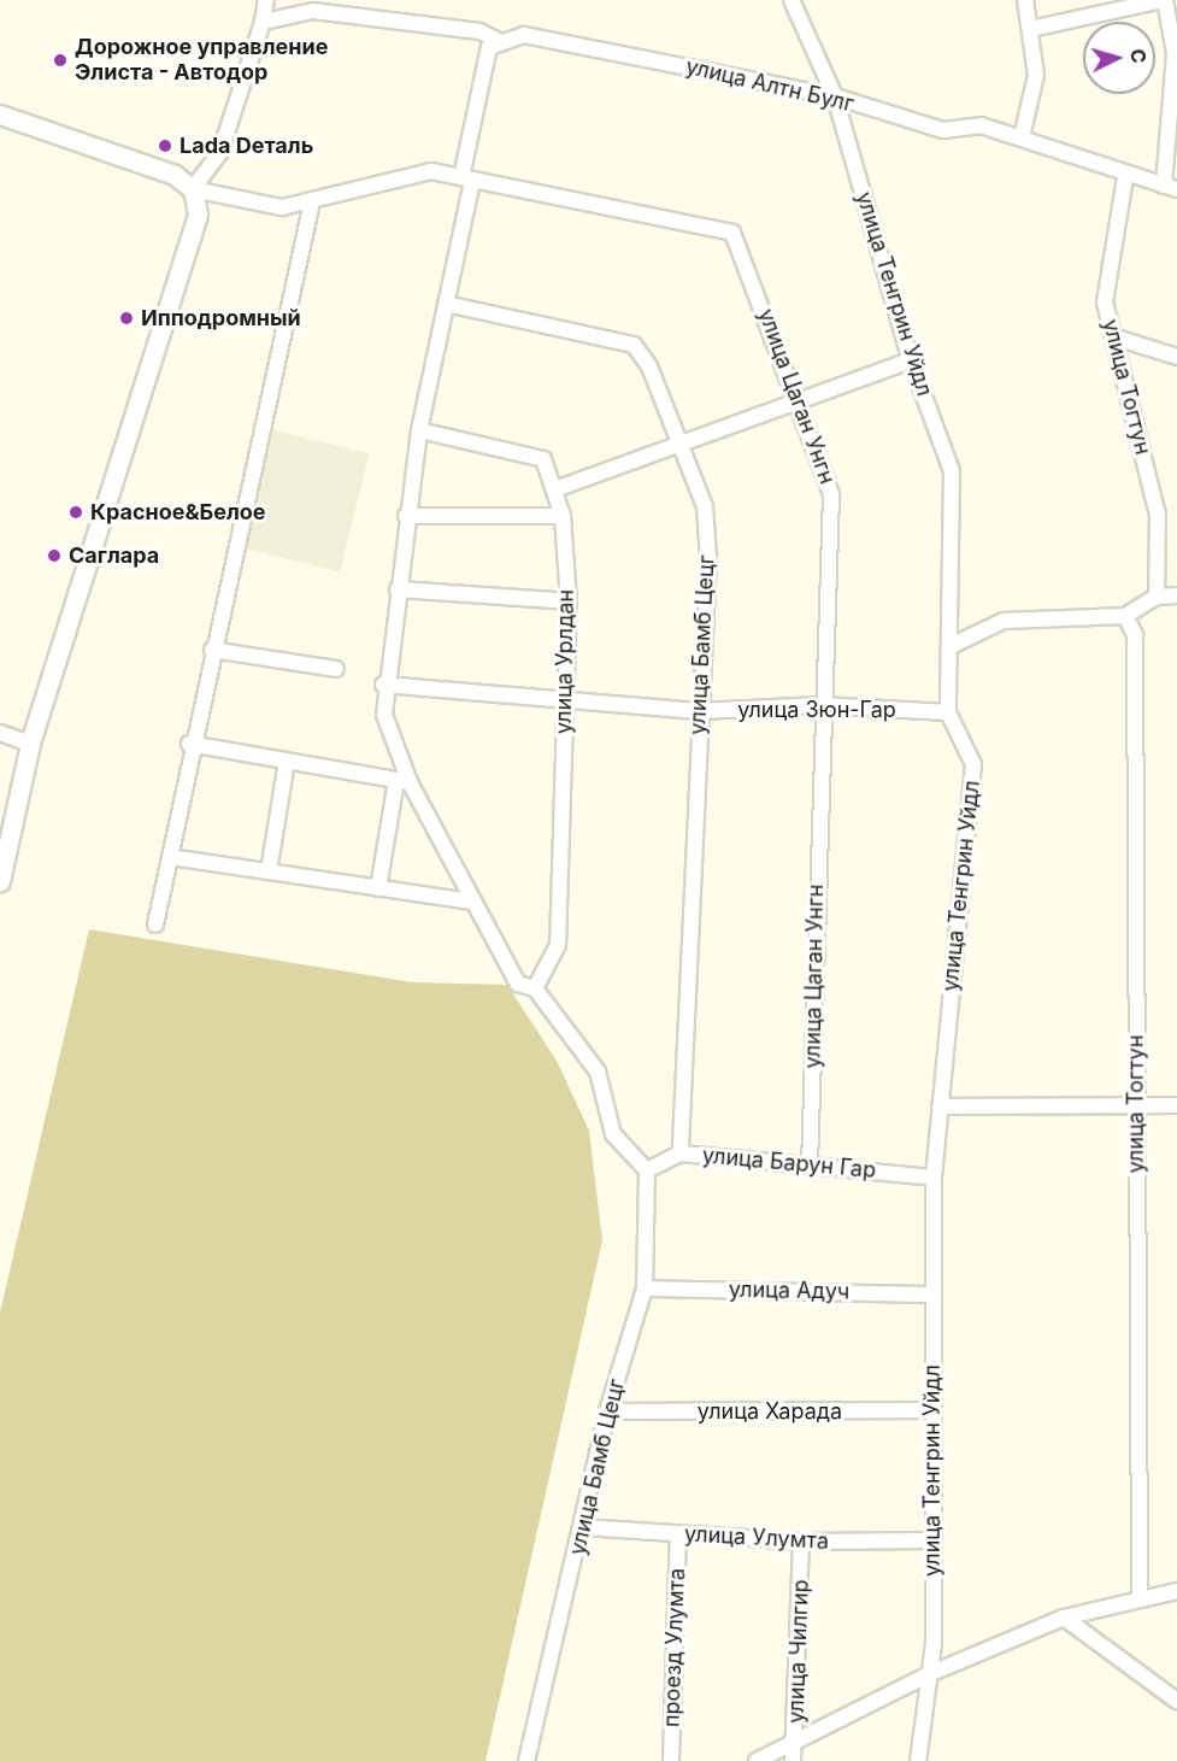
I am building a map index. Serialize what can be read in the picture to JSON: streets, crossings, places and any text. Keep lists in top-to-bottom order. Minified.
{"streets":{"street":["улица Алтн Булг","улица Тенгрин Уйдл","улица Тогтун","улица Цаган Унгн","улица Бамб Цецг","улица Урлдан","улица Зюн-Гар","улица Барун Гар","улица Адуч","улица Харада","улица Улумта","проезд Улумта","улица Чилгир"]},"crossings":[["улица Алтн Булг","улица Тенгрин Уйдл"],["улица Алтн Булг","улица Тогтун"],["улица Тенгрин Уйдл","улица Зюн-Гар"],["улица Тенгрин Уйдл","улица Барун Гар"],["улица Тенгрин Уйдл","улица Адуч"],["улица Тенгрин Уйдл","улица Харада"],["улица Тенгрин Уйдл","улица Улумта"],["улица Цаган Унгн","улица Зюн-Гар"],["улица Цаган Унгн","улица Барун Гар"],["улица Бамб Цецг","улица Зюн-Гар"],["улица Бамб Цецг","улица Барун Гар"],["улица Бамб Цецг","улица Адуч"],["улица Бамб Цецг","улица Харада"],["улица Бамб Цецг","улица Улумта"],["улица Урлдан","улица Зюн-Гар"],["улица Улумта","проезд Улумта"],["улица Улумта","улица Чилгир"]],"places":["Дорожное управление Элиста - Автодор","Lada Dеталь","Ипподромный","Красное&Белое","Саглара"],"north":"right"}
